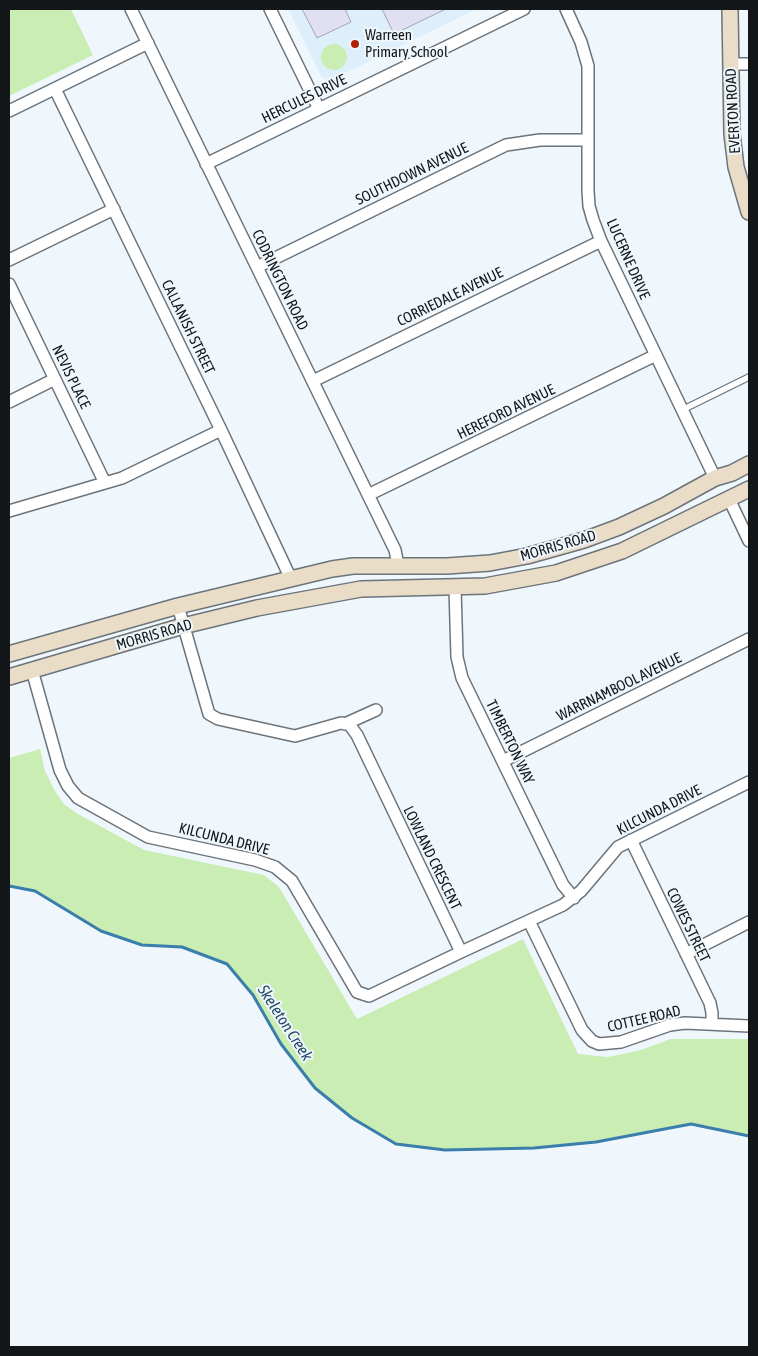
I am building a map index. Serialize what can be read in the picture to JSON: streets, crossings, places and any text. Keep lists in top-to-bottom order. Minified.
{"streets":{"street":["HERCULES DRIVE","EVERTON ROAD","SOUTHDOWN AVENUE","LUCERNE DRIVE","CODRINGTON ROAD","CORRIEDALE AVENUE","CALLANISH STREET","NEVIS PLACE","HEREFORD AVENUE","MORRIS ROAD","WARRNAMBOOL AVENUE","TIMBERTON WAY","KILCUNDA DRIVE","LOWLAND CRESCENT","COWES STREET","COTTEE ROAD"]},"crossings":[["HERCULES DRIVE","CODRINGTON ROAD"],["SOUTHDOWN AVENUE","LUCERNE DRIVE"],["SOUTHDOWN AVENUE","CODRINGTON ROAD"],["LUCERNE DRIVE","CORRIEDALE AVENUE"],["LUCERNE DRIVE","HEREFORD AVENUE"],["LUCERNE DRIVE","MORRIS ROAD"],["CODRINGTON ROAD","CORRIEDALE AVENUE"],["CODRINGTON ROAD","HEREFORD AVENUE"],["CODRINGTON ROAD","MORRIS ROAD"],["CALLANISH STREET","MORRIS ROAD"],["MORRIS ROAD","TIMBERTON WAY"],["MORRIS ROAD","KILCUNDA DRIVE"],["WARRNAMBOOL AVENUE","TIMBERTON WAY"],["TIMBERTON WAY","KILCUNDA DRIVE"],["KILCUNDA DRIVE","LOWLAND CRESCENT"],["KILCUNDA DRIVE","COWES STREET"],["KILCUNDA DRIVE","COTTEE ROAD"],["COWES STREET","COTTEE ROAD"]],"water":["Skeleton Creek"],"places":["Warreen Primary School"]}
